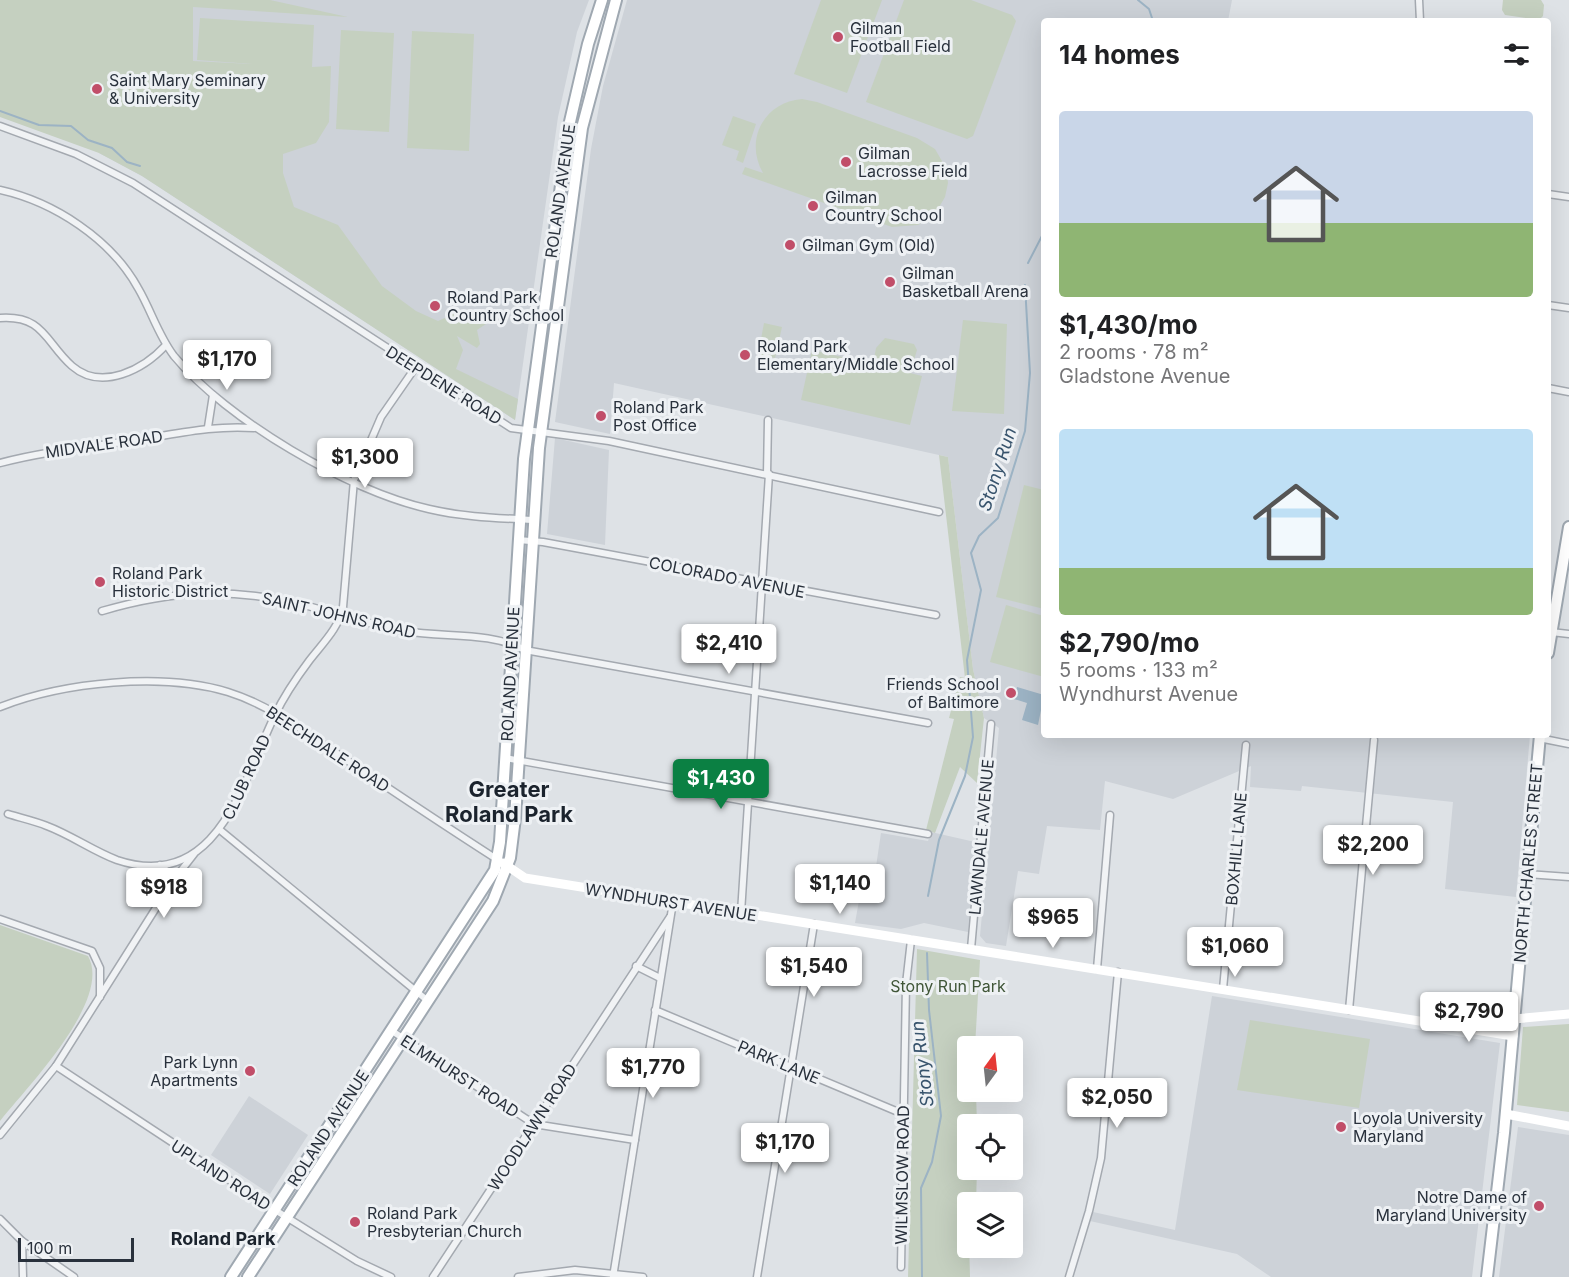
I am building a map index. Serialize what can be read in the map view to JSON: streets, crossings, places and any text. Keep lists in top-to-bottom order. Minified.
{"streets":{"main road":["ROLAND AVENUE","NORTH CHARLES STREET"],"street":["DEEPDENE ROAD","MIDVALE ROAD","COLORADO AVENUE","SAINT JOHNS ROAD","BEECHDALE ROAD","CLUB ROAD","LAWNDALE AVENUE","BOXHILL LANE","WYNDHURST AVENUE","PARK LANE","ELMHURST ROAD","WOODLAWN ROAD","UPLAND ROAD","WILMSLOW ROAD"]},"crossings":[["ROLAND AVENUE","DEEPDENE ROAD"],["ROLAND AVENUE","COLORADO AVENUE"],["ROLAND AVENUE","SAINT JOHNS ROAD"],["ROLAND AVENUE","BEECHDALE ROAD"],["ROLAND AVENUE","WYNDHURST AVENUE"],["ROLAND AVENUE","ELMHURST ROAD"],["ROLAND AVENUE","UPLAND ROAD"],["SAINT JOHNS ROAD","CLUB ROAD"],["BEECHDALE ROAD","CLUB ROAD"],["BEECHDALE ROAD","WYNDHURST AVENUE"],["CLUB ROAD","UPLAND ROAD"],["LAWNDALE AVENUE","WYNDHURST AVENUE"],["BOXHILL LANE","WYNDHURST AVENUE"],["NORTH CHARLES STREET","WYNDHURST AVENUE"],["WYNDHURST AVENUE","WILMSLOW ROAD"],["PARK LANE","WILMSLOW ROAD"],["ELMHURST ROAD","WOODLAWN ROAD"]],"districts":["Greater Roland Park","Roland Park"],"water":["Stony Run"],"parks":["Stony Run Park"],"places":["Gilman Football Field","Saint Mary Seminary & University","Gilman Lacrosse Field","Gilman Country School","Gilman Gym (Old)","Gilman Basketball Arena","Roland Park Country School","Roland Park Elementary/Middle School","Roland Park Post Office","Roland Park Historic District","Friends School of Baltimore","Park Lynn Apartments","Loyola University Maryland","Notre Dame of Maryland University","Roland Park Presbyterian Church"],"scale_bar":"100 m","north":"top","page":{"heading":"14 homes","list":[{"name":"$1,430/mo","note":"2 rooms · 78 m² · Gladstone Avenue"},{"name":"$2,790/mo","note":"5 rooms · 133 m² · Wyndhurst Avenue"}],"price":["$1,170","$1,300","$2,410","$1,430","$2,200","$1,140","$918","$965","$1,060","$1,540","$2,790","$1,770","$2,050","$1,170"],"scale":"100 m"}}
